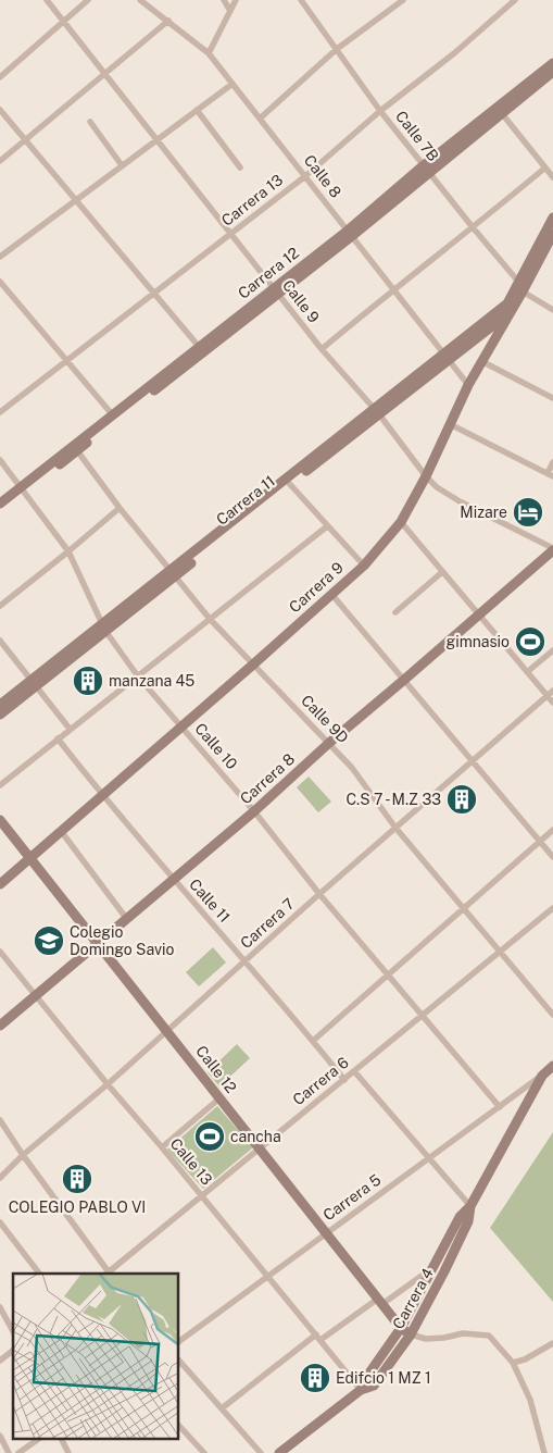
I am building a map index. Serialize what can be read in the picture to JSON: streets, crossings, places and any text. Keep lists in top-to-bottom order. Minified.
{"streets":{"street":["Calle 7B","Calle 8","Carrera 13","Carrera 12","Calle 9","Carrera 11","Carrera 9","Calle 9D","Calle 10","Carrera 8","Calle 11","Carrera 7","Calle 12","Carrera 6","Calle 13","Carrera 5","Carrera 4"]},"crossings":[["Calle 7B","Carrera 13"],["Calle 7B","Carrera 12"],["Calle 7B","Carrera 9"],["Calle 8","Carrera 13"],["Calle 8","Carrera 12"],["Calle 8","Carrera 11"],["Calle 8","Carrera 9"],["Carrera 13","Calle 9"],["Carrera 12","Calle 9"],["Carrera 12","Calle 9D"],["Carrera 12","Calle 10"],["Calle 9","Carrera 11"],["Calle 9","Carrera 9"],["Calle 9","Carrera 8"],["Carrera 11","Carrera 9"],["Carrera 11","Calle 9D"],["Carrera 11","Calle 10"],["Carrera 9","Calle 9D"],["Carrera 9","Calle 10"],["Carrera 9","Calle 11"],["Carrera 9","Calle 12"],["Calle 9D","Carrera 8"],["Calle 9D","Carrera 7"],["Calle 9D","Carrera 6"],["Calle 10","Carrera 8"],["Calle 10","Carrera 7"],["Calle 10","Carrera 6"],["Calle 10","Carrera 5"],["Carrera 8","Calle 11"],["Carrera 8","Calle 12"],["Carrera 8","Calle 13"],["Calle 11","Carrera 7"],["Calle 11","Carrera 6"],["Carrera 7","Calle 12"],["Carrera 7","Calle 13"],["Calle 12","Carrera 6"],["Calle 12","Carrera 5"],["Calle 12","Carrera 4"],["Carrera 6","Calle 13"],["Calle 13","Carrera 5"],["Calle 13","Carrera 4"],["Carrera 5","Carrera 4"]],"places":{"hotel":["Mizare"],"sports":["gimnasio","cancha"],"building":["manzana 45","C.S 7 - M.Z 33","COLEGIO PABLO VI","Edifcio 1 MZ 1"],"school or university":["Colegio Domingo Savio"]}}
